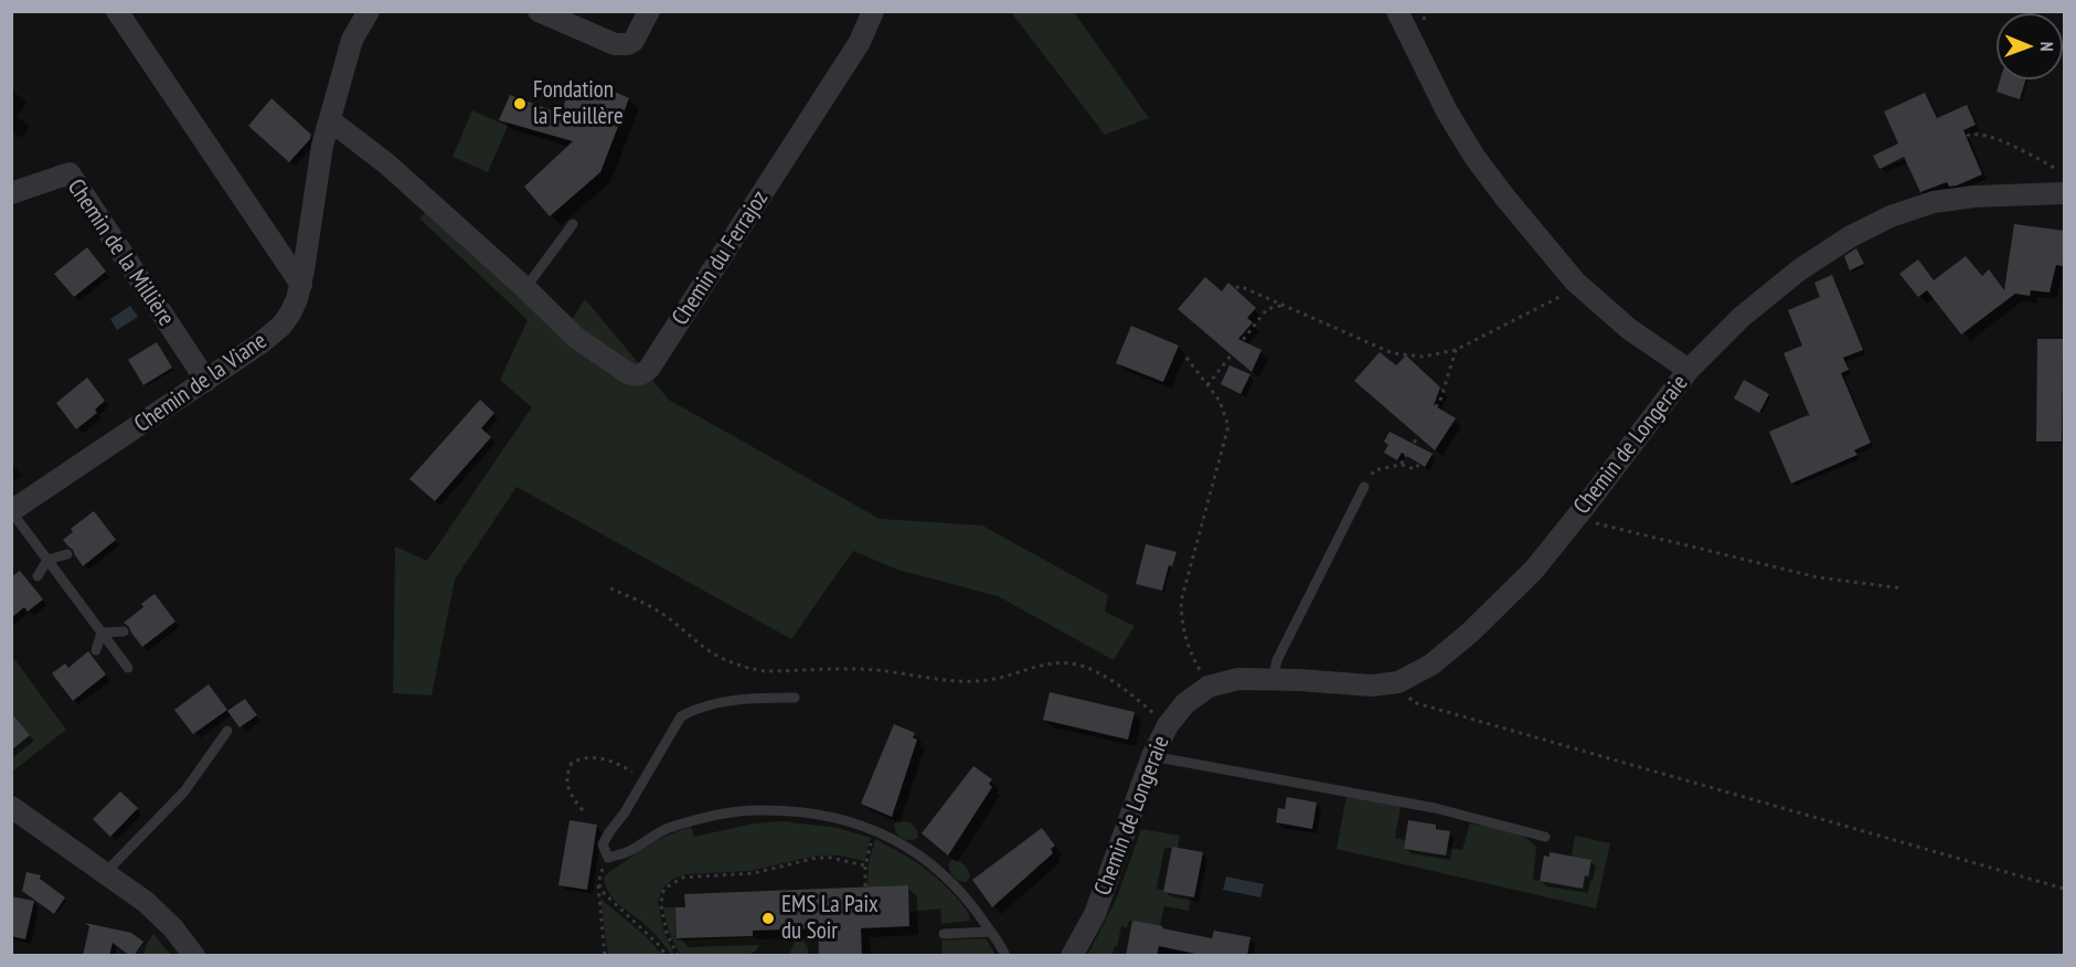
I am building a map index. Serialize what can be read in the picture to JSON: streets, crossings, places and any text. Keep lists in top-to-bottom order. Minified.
{"streets":{"street":["Chemin de la Millière","Chemin du Ferrajoz","Chemin de la Viane","Chemin de Longeraie"]},"crossings":[["Chemin de la Millière","Chemin de la Viane"]],"places":["Fondation la Feuillère","EMS La Paix du Soir"],"north":"right"}
